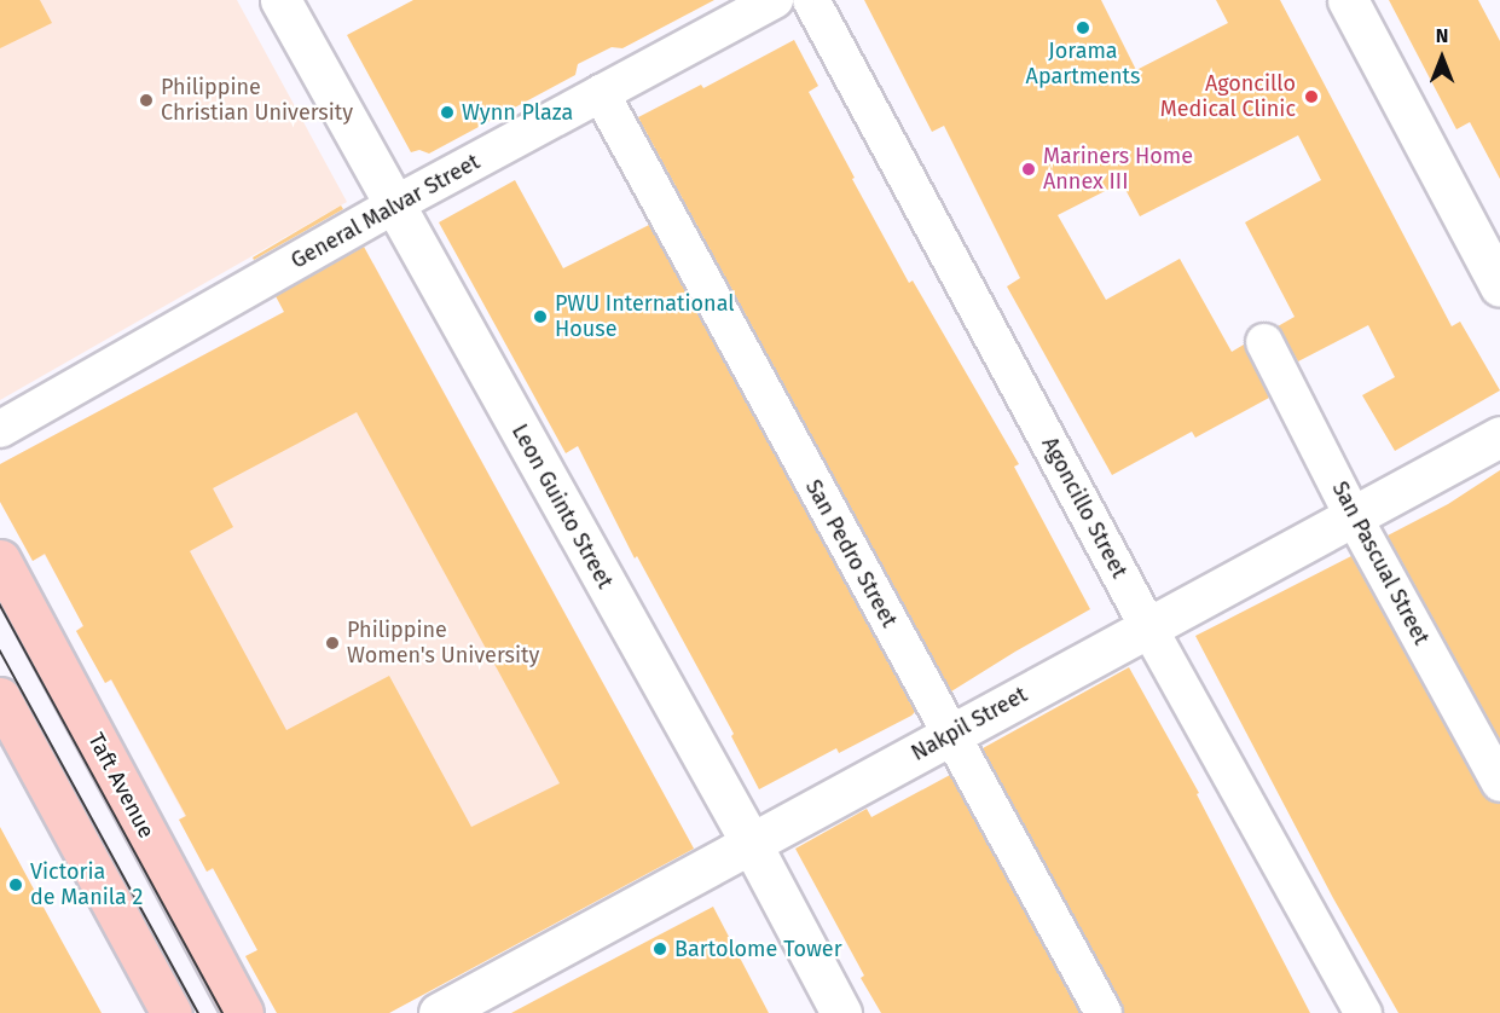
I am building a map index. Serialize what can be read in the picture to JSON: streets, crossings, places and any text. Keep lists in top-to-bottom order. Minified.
{"streets":{"main road":["Taft Avenue"],"street":["General Malvar Street","Leon Guinto Street","Agoncillo Street","San Pedro Street","San Pascual Street","Nakpil Street"]},"crossings":[["General Malvar Street","Leon Guinto Street"],["General Malvar Street","San Pedro Street"],["Leon Guinto Street","Nakpil Street"],["Agoncillo Street","Nakpil Street"],["San Pedro Street","Nakpil Street"],["San Pascual Street","Nakpil Street"]],"places":["Jorama Apartments","Agoncillo Medical Clinic","Philippine Christian University","Wynn Plaza","Mariners Home Annex III","PWU International House","Philippine Women's University","Victoria de Manila 2","Bartolome Tower"],"north":"top"}
